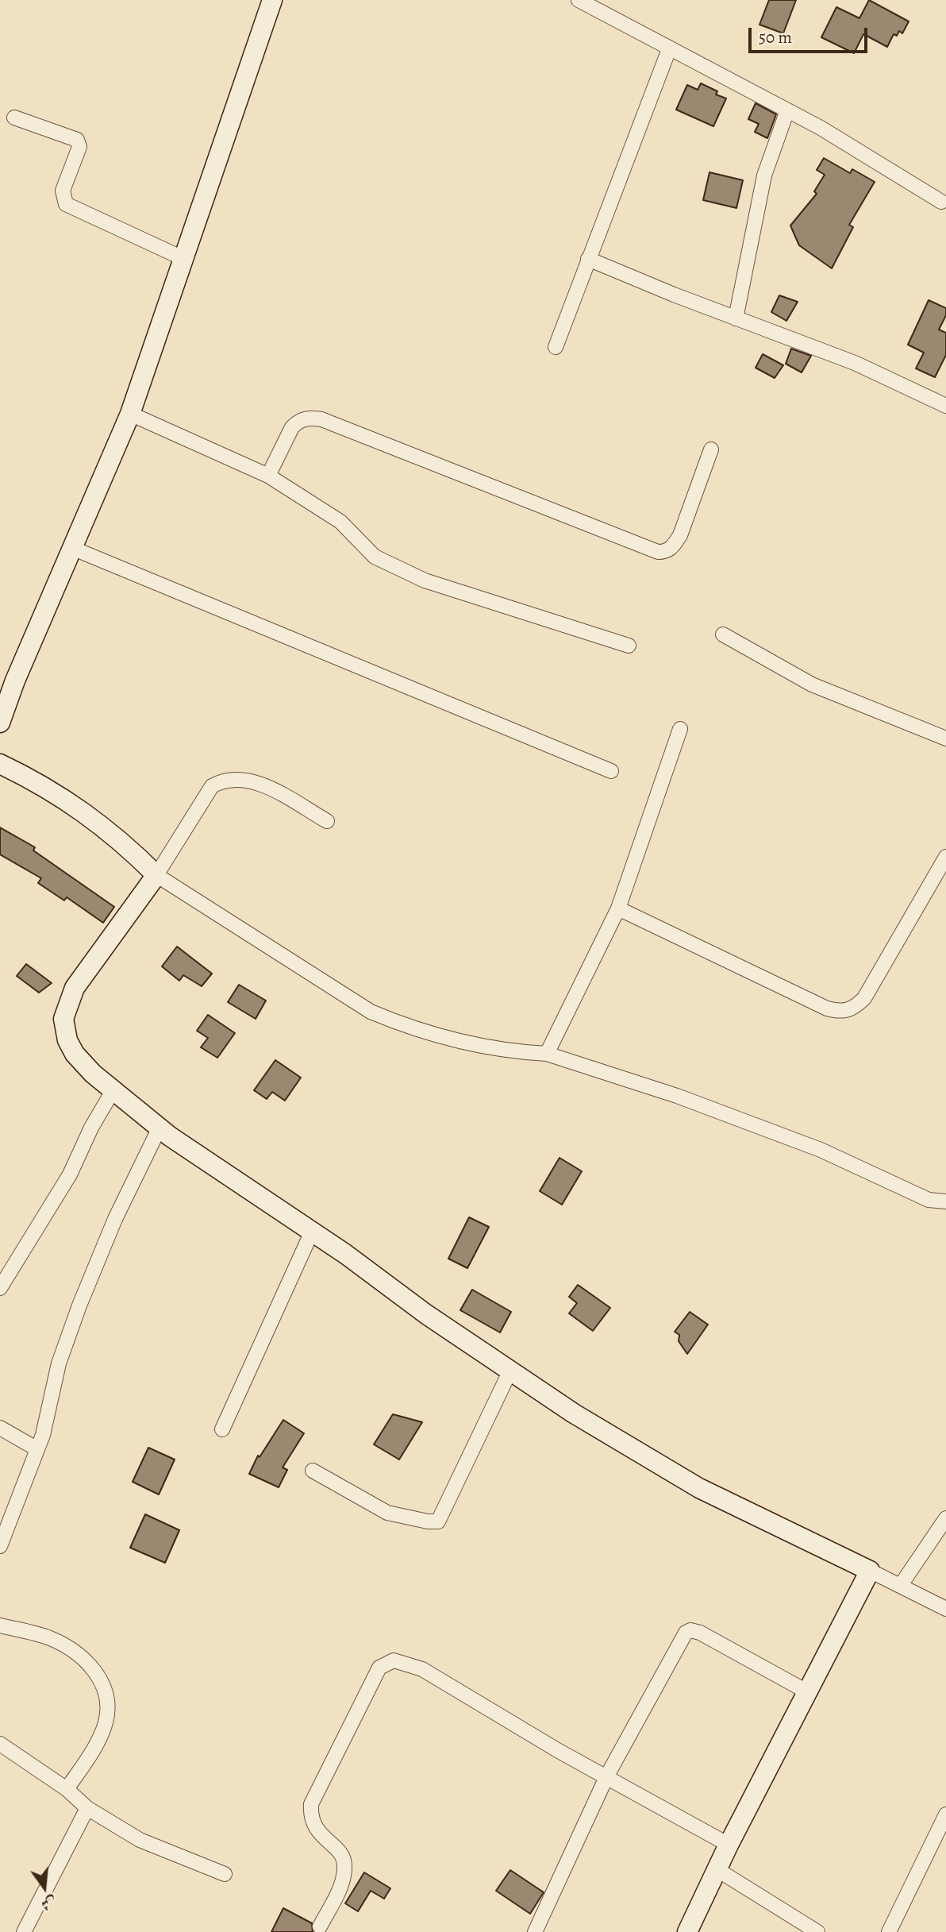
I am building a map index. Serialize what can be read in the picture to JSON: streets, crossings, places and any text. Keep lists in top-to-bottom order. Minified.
{"scale_bar":"50 m","north":"bottom"}
